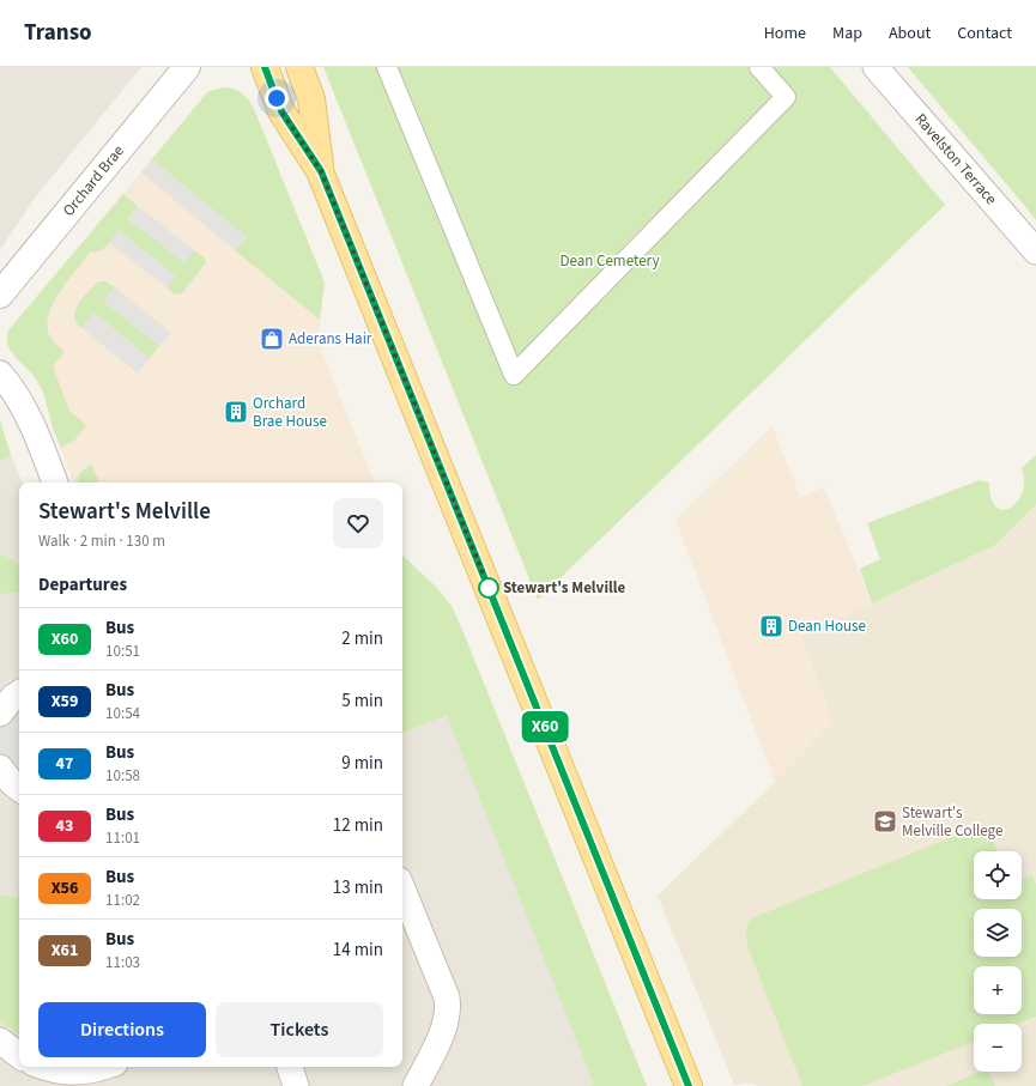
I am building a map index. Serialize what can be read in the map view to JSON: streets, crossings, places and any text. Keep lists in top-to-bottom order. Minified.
{"streets":{"street":["Ravelston Terrace","Orchard Brae"]},"parks":["Dean Cemetery"],"places":{"shop":["Aderans Hair"],"building":["Orchard Brae House","Dean House"],"other":["Stewart's Melville"],"school or university":["Stewart's Melville College"]},"lines":["bus line X60"],"page":{"header":"Transo","nav":["Home","Map","About","Contact"],"on_map":"X60","heading":[["Stewart's Melville","Walk · 2 min · 130 m"],"Departures"],"list":[{"mark":"X60","name":"Bus","note":"10:51","value":"2 min"},{"mark":"X59","name":"Bus","note":"10:54","value":"5 min"},{"mark":"47","name":"Bus","note":"10:58","value":"9 min"},{"mark":"43","name":"Bus","note":"11:01","value":"12 min"},{"mark":"X56","name":"Bus","note":"11:02","value":"13 min"},{"mark":"X61","name":"Bus","note":"11:03","value":"14 min"}],"map_buttons":["+","−"],"buttons":["Directions","Tickets"]}}
